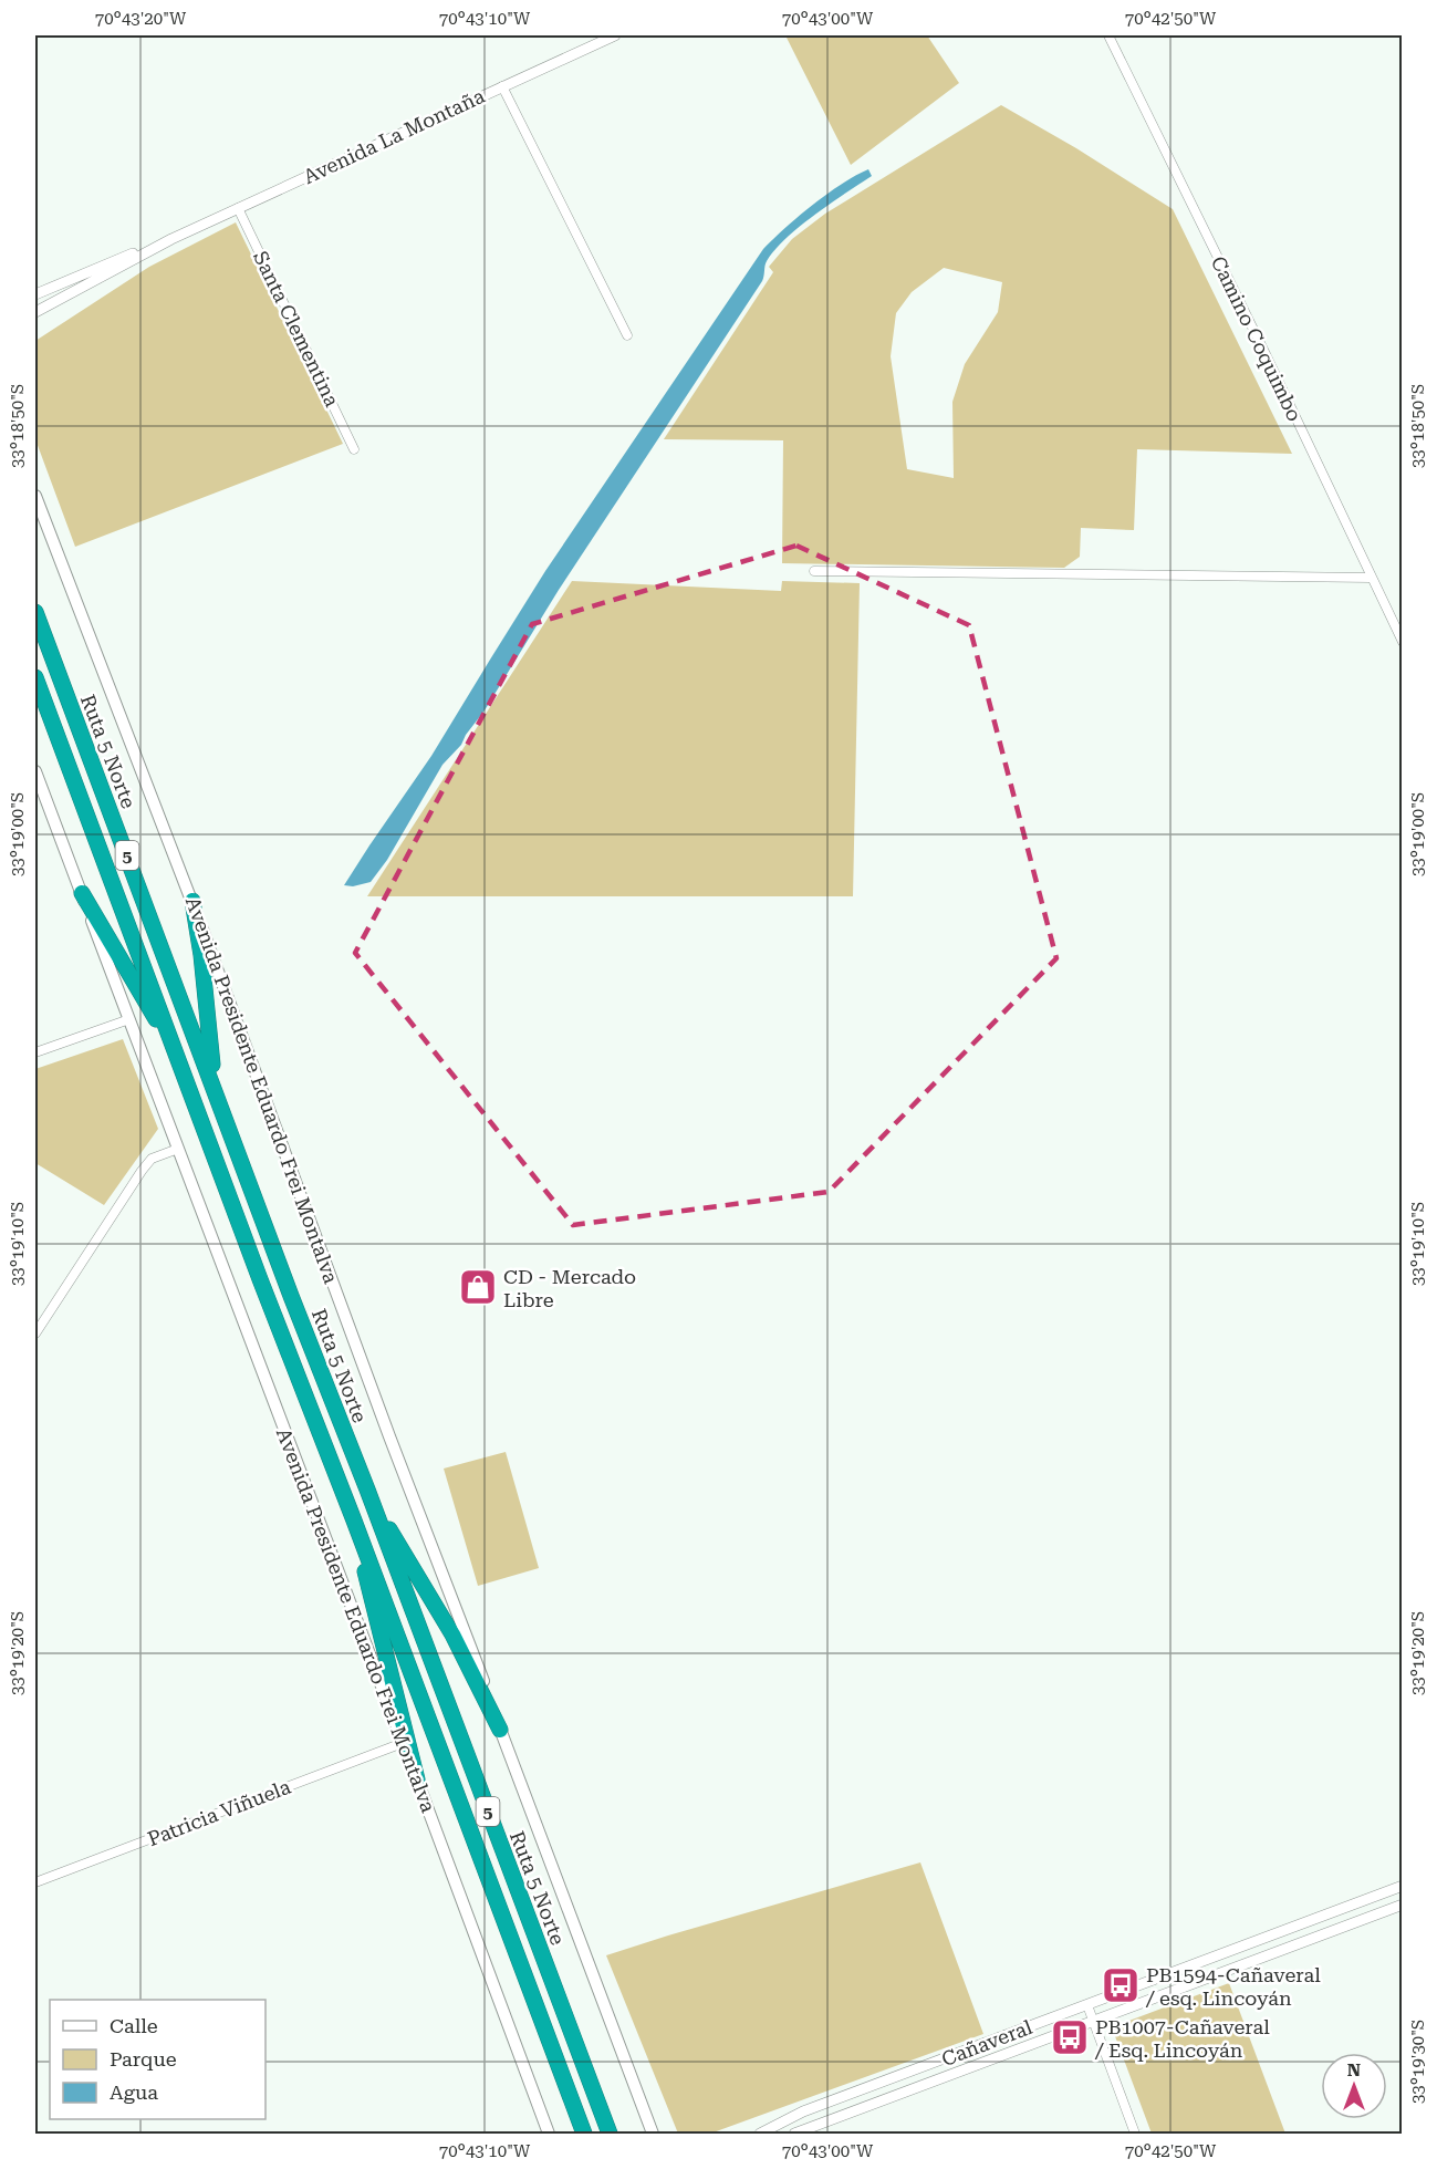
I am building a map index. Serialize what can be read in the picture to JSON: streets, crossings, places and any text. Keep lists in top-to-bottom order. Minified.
{"streets":{"highway":["Ruta 5 Norte","5"],"main road":["Avenida Presidente Eduardo Frei Montalva"],"street":["Avenida La Montaña","Santa Clementina","Camino Coquimbo","Patricia Viñuela","Cañaveral"]},"crossings":[["Avenida La Montaña","Santa Clementina"],["Avenida Presidente Eduardo Frei Montalva","Patricia Viñuela"]],"places":{"shop":["CD - Mercado Libre"],"bus stop":["PB1594-Cañaveral / esq. Lincoyán","PB1007-Cañaveral / Esq. Lincoyán"]},"legend":["Calle","Parque","Agua"],"north":"top","coordinates":["70°43'20\"W","70°43'10\"W","70°43'00\"W","70°42'50\"W","33°18'50\"S","33°19'00\"S","33°19'10\"S","33°19'20\"S","33°19'30\"S"]}
